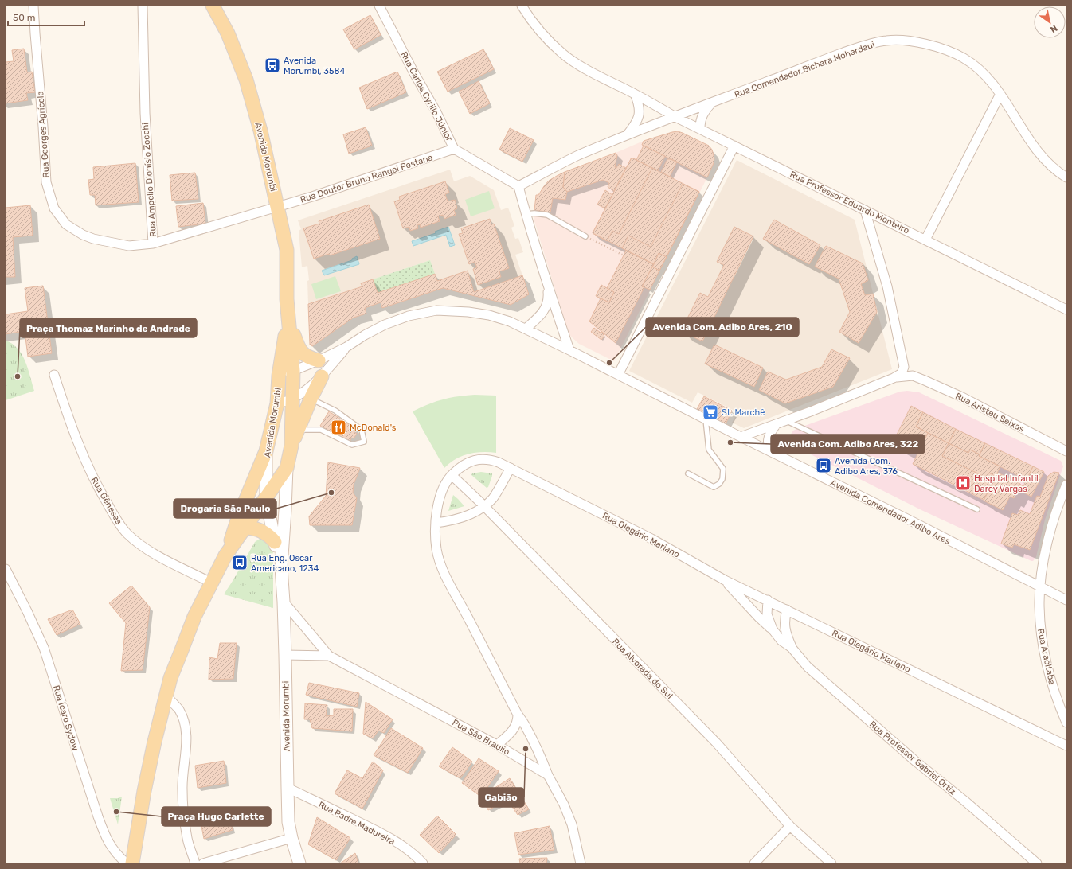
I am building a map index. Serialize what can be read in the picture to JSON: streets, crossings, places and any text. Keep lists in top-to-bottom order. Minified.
{"streets":{"main road":["Avenida Morumbi"],"street":["Rua Comendador Bichara Moherdaui","Rua Carlos Cyrillo Júnior","Rua Georges Agrícola","Rua Doutor Bruno Rangel Pestana","Rua Ampelio Dionísio Zocchi","Rua Professor Eduardo Monteiro","Rua Aristeu Seixas","Rua Gêneses","Avenida Comendador Adibo Ares","Rua Olegário Mariano","Rua Aracitaba","Rua Alvorada do Sul","Rua Ícaro Sydow","Rua São Bráulio","Rua Professor Gabriel Ortiz","Rua Padre Madureira"]},"crossings":[["Rua Comendador Bichara Moherdaui","Rua Carlos Cyrillo Júnior"],["Rua Comendador Bichara Moherdaui","Rua Professor Eduardo Monteiro"],["Rua Carlos Cyrillo Júnior","Rua Doutor Bruno Rangel Pestana"],["Rua Georges Agrícola","Rua Ampelio Dionísio Zocchi"],["Avenida Morumbi","Rua Doutor Bruno Rangel Pestana"],["Avenida Morumbi","Rua Ampelio Dionísio Zocchi"],["Avenida Morumbi","Avenida Comendador Adibo Ares"],["Avenida Morumbi","Rua São Bráulio"],["Avenida Morumbi","Rua Padre Madureira"],["Rua Doutor Bruno Rangel Pestana","Rua Ampelio Dionísio Zocchi"],["Avenida Comendador Adibo Ares","Rua Aracitaba"],["Rua Olegário Mariano","Rua Alvorada do Sul"],["Rua Olegário Mariano","Rua São Bráulio"],["Rua Olegário Mariano","Rua Professor Gabriel Ortiz"]],"places":{"bus stop":["Avenida Morumbi, 3584","Avenida Com. Adibo Ares, 376","Rua Eng. Oscar Americano, 1234"],"other":["Avenida Com. Adibo Ares, 210","Praça Thomaz Marinho de Andrade","Avenida Com. Adibo Ares, 322","Drogaria São Paulo","Gabião","Praça Hugo Carlette"],"supermarket":["St. Marchê"],"restaurant":["McDonald's"],"hospital":["Hospital Infantil Darcy Vargas"]},"scale_bar":"50 m","north":"bottom right"}
